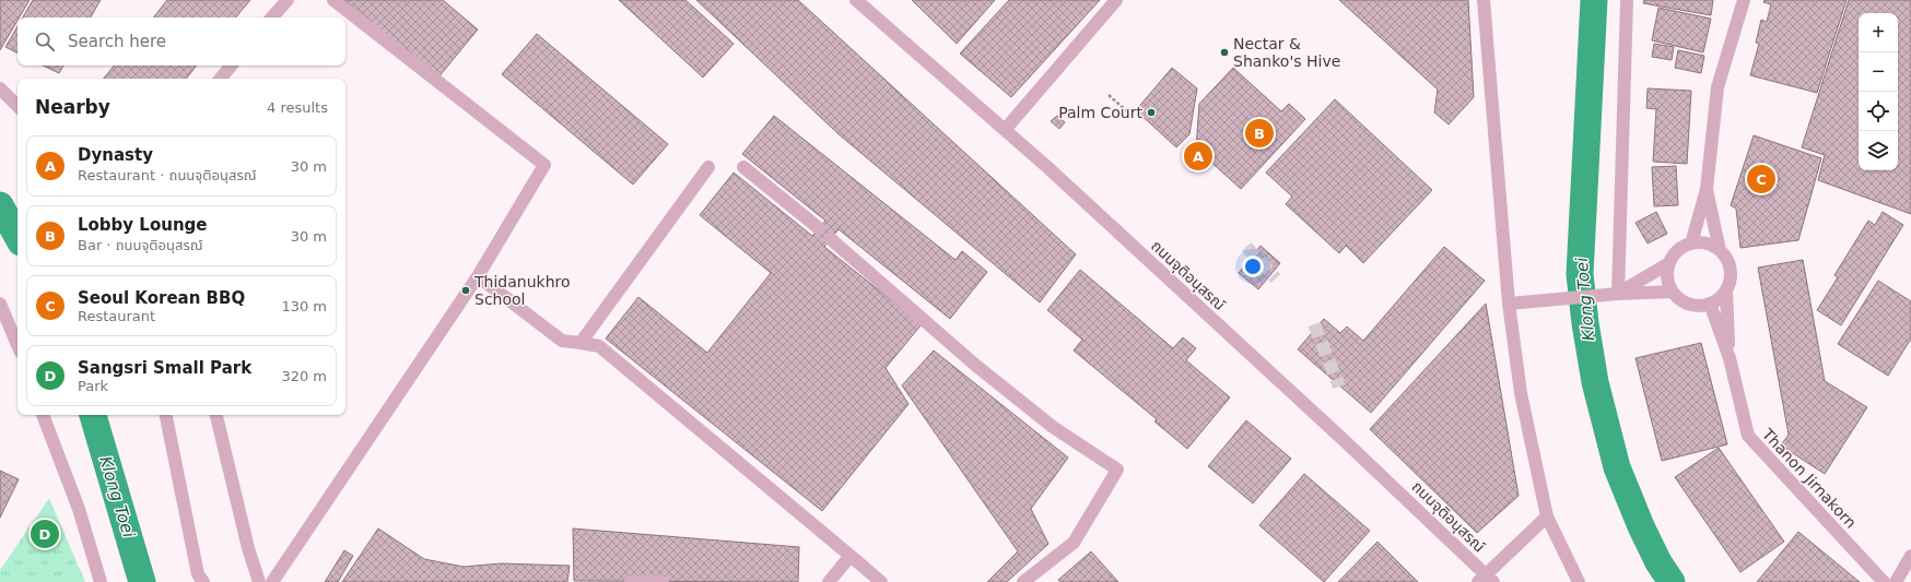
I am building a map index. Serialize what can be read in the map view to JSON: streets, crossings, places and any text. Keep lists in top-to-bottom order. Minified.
{"streets":{"street":["ถนนจุติอนุสรณ์","Thanon Jirnakorn"]},"water":["Klong Toei"],"places":["Nectar & Shanko's Hive","Palm Court","Thidanukhro School"],"page":{"map_buttons":["+","−"],"search":"Search here","heading":["Nearby","4 results"],"pins":["B","A","C","D"],"list":[{"mark":"A","name":"Dynasty","note":"Restaurant · ถนนจุติอนุสรณ์","value":"30 m"},{"mark":"B","name":"Lobby Lounge","note":"Bar · ถนนจุติอนุสรณ์","value":"30 m"},{"mark":"C","name":"Seoul Korean BBQ","note":"Restaurant","value":"130 m"},{"mark":"D","name":"Sangsri Small Park","note":"Park","value":"320 m"}]}}
